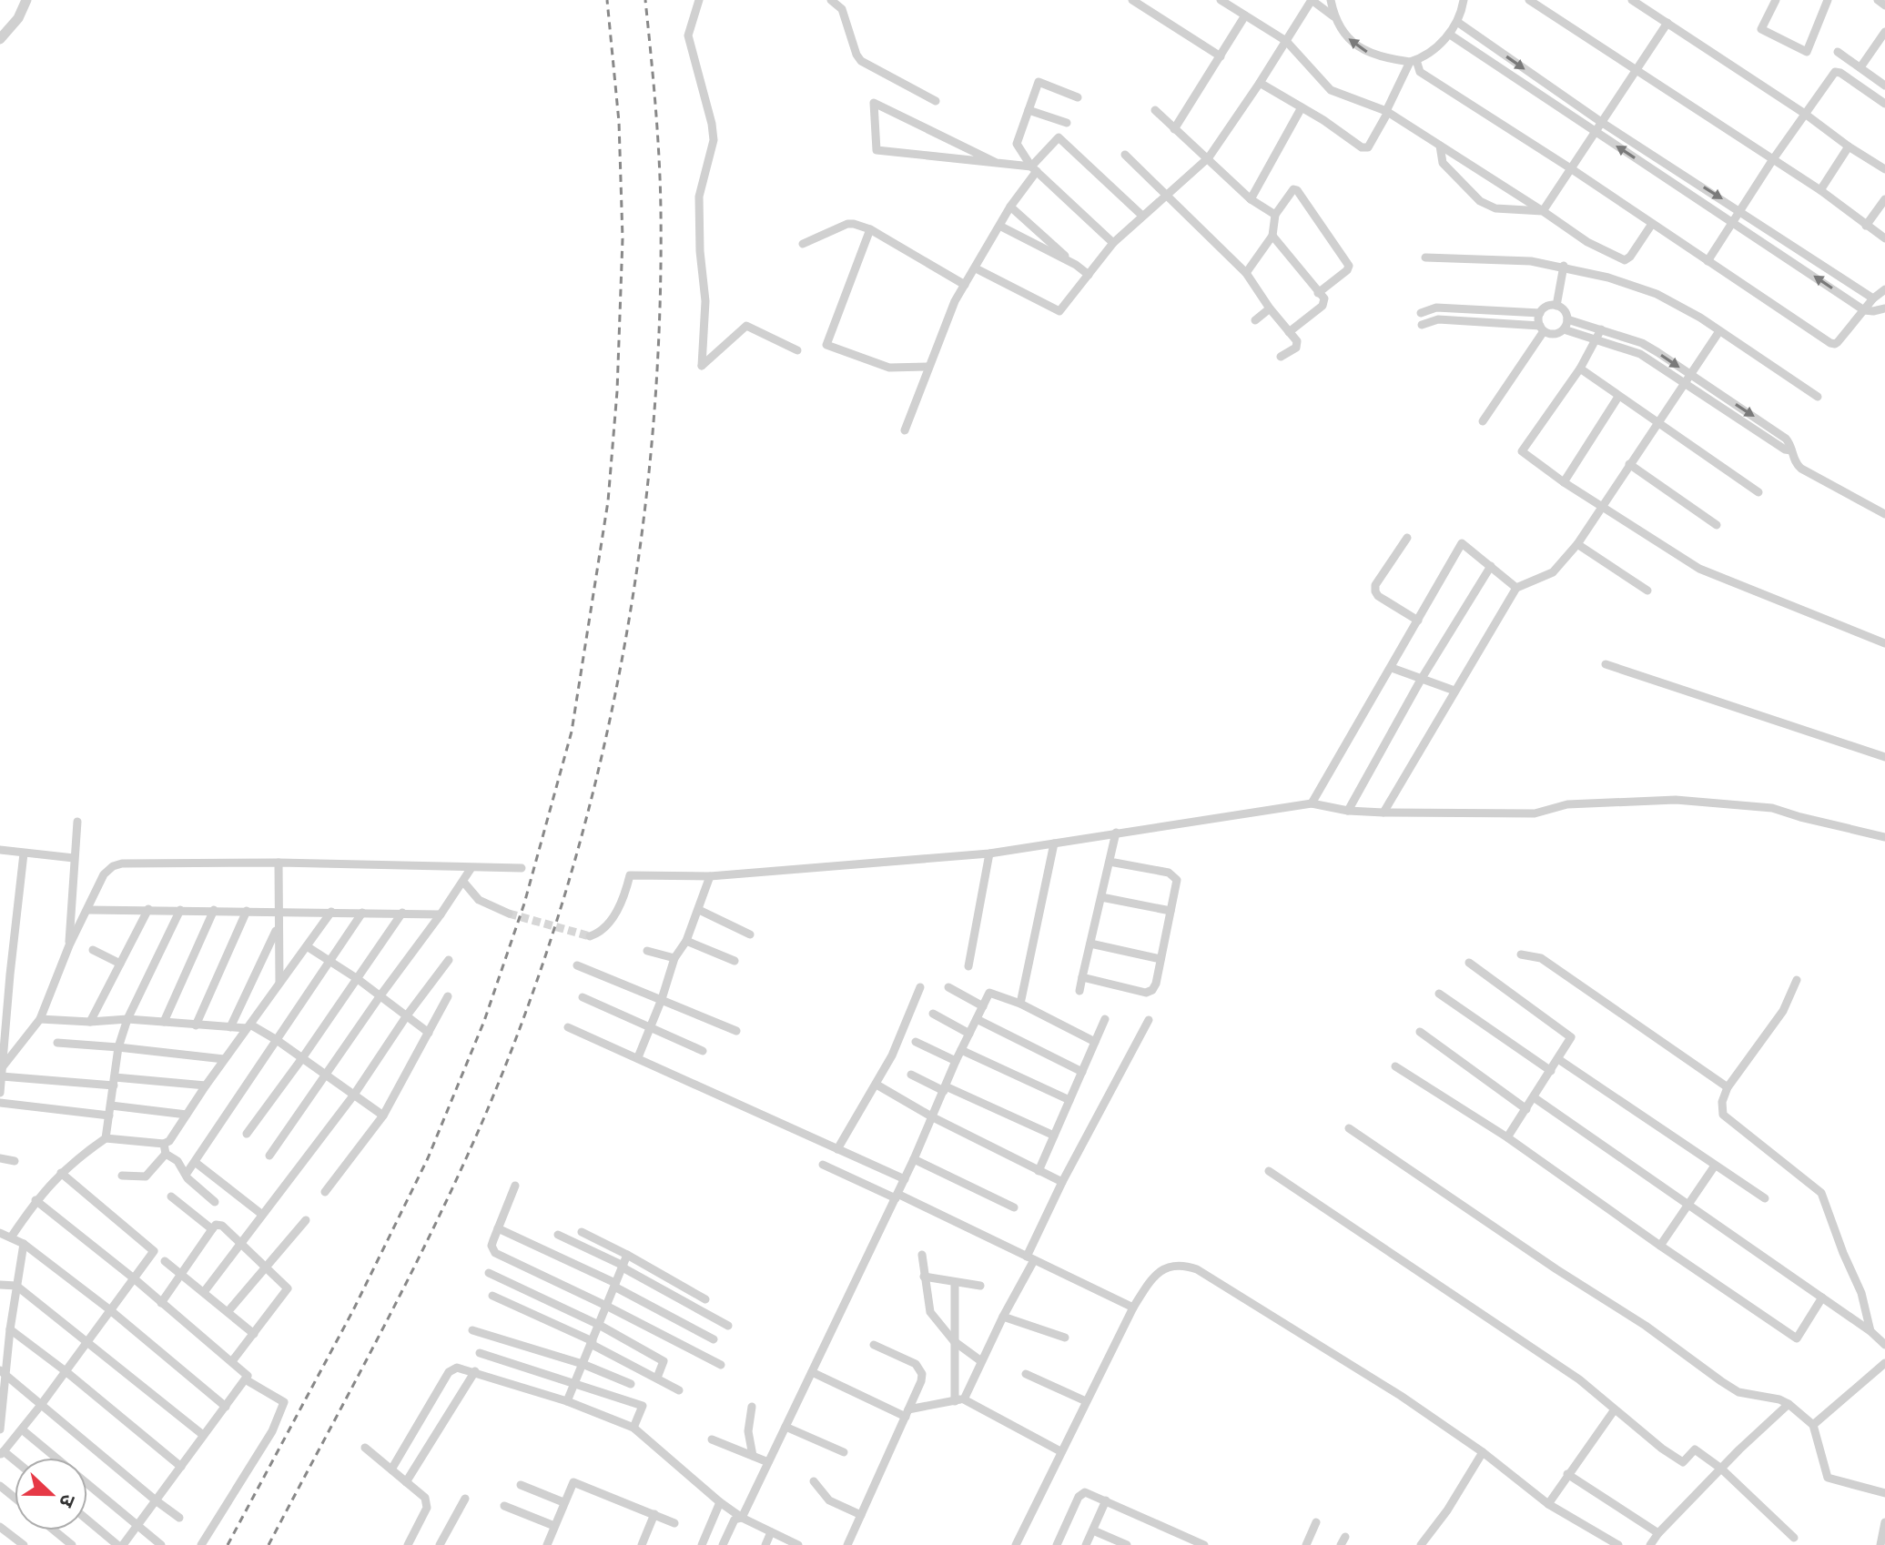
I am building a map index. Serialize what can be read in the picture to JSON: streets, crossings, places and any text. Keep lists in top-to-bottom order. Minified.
{"north":"right"}
